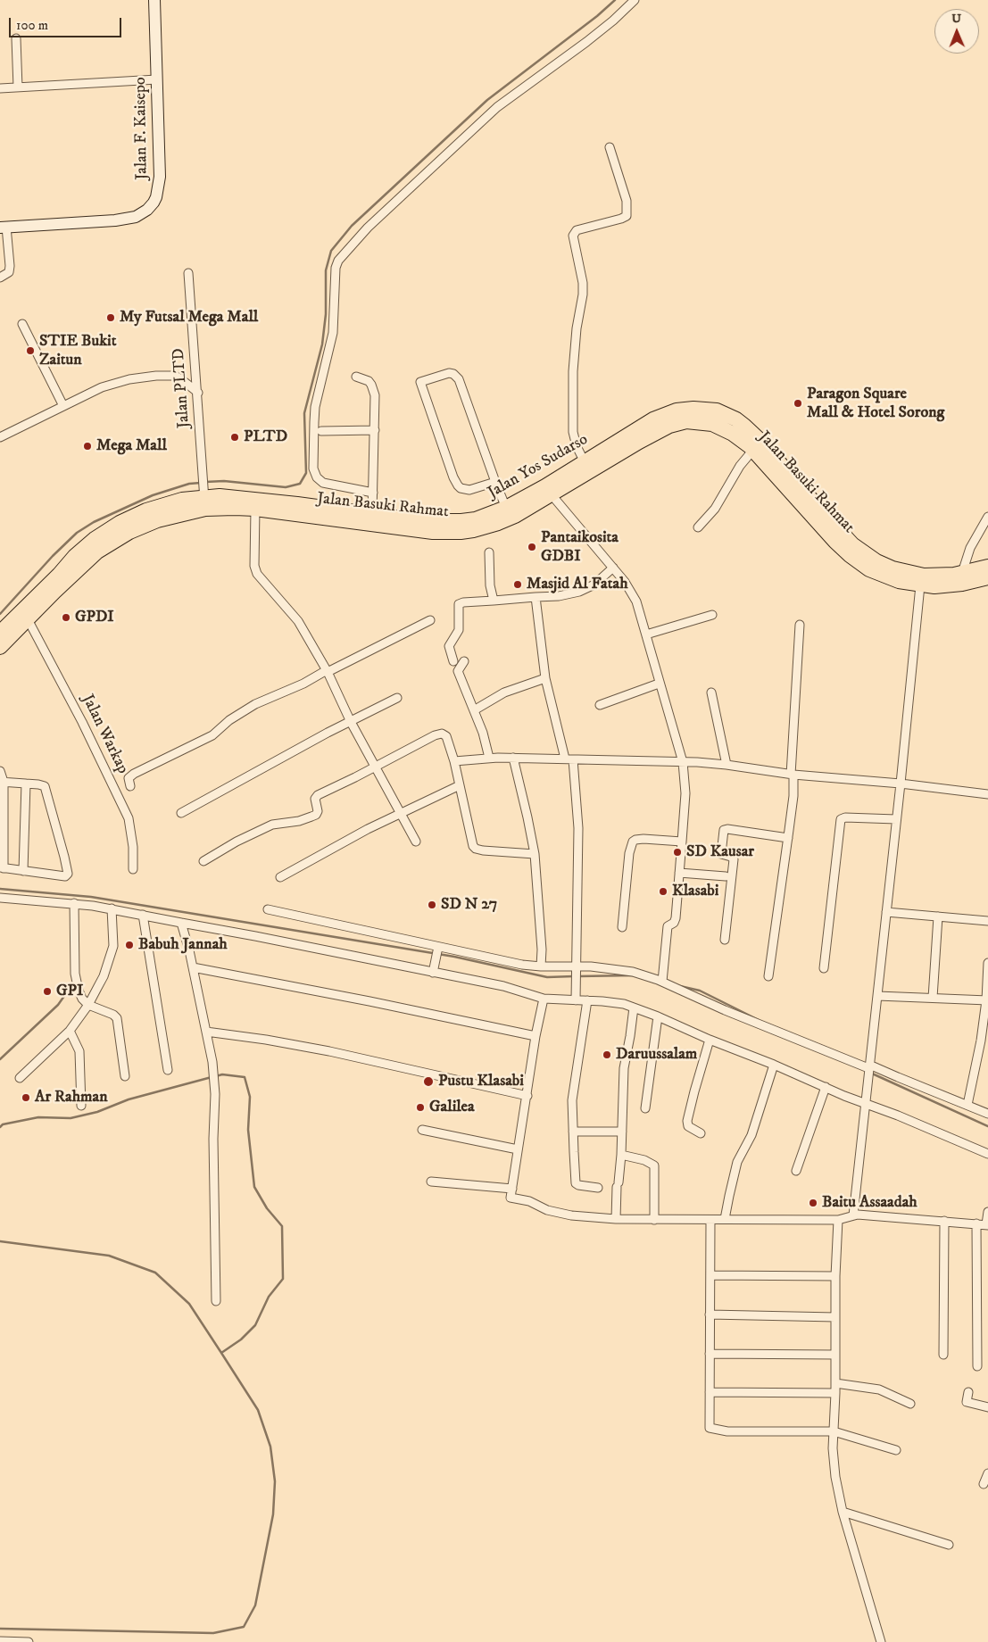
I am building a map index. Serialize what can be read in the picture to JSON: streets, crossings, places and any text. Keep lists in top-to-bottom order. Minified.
{"streets":{"highway":["Jalan Yos Sudarso","Jalan Basuki Rahmat"],"street":["Jalan F. Kaisepo","Jalan PLTD","Jalan Warkap"]},"crossings":[["Jalan PLTD","Jalan Yos Sudarso"],["Jalan PLTD","Jalan Basuki Rahmat"],["Jalan Yos Sudarso","Jalan Basuki Rahmat"],["Jalan Basuki Rahmat","Jalan Warkap"]],"places":["My Futsal Mega Mall","STIE Bukit Zaitun","Paragon Square Mall & Hotel Sorong","PLTD","Mega Mall","Pantaikosita GDBI","Masjid Al Fatah","GPDI","SD Kausar","Klasabi","SD N 27","Babuh Jannah","GPI","Daruussalam","Pustu Klasabi","Ar Rahman","Galilea","Baitu Assaadah"],"scale_bar":"100 m","north":"top"}
